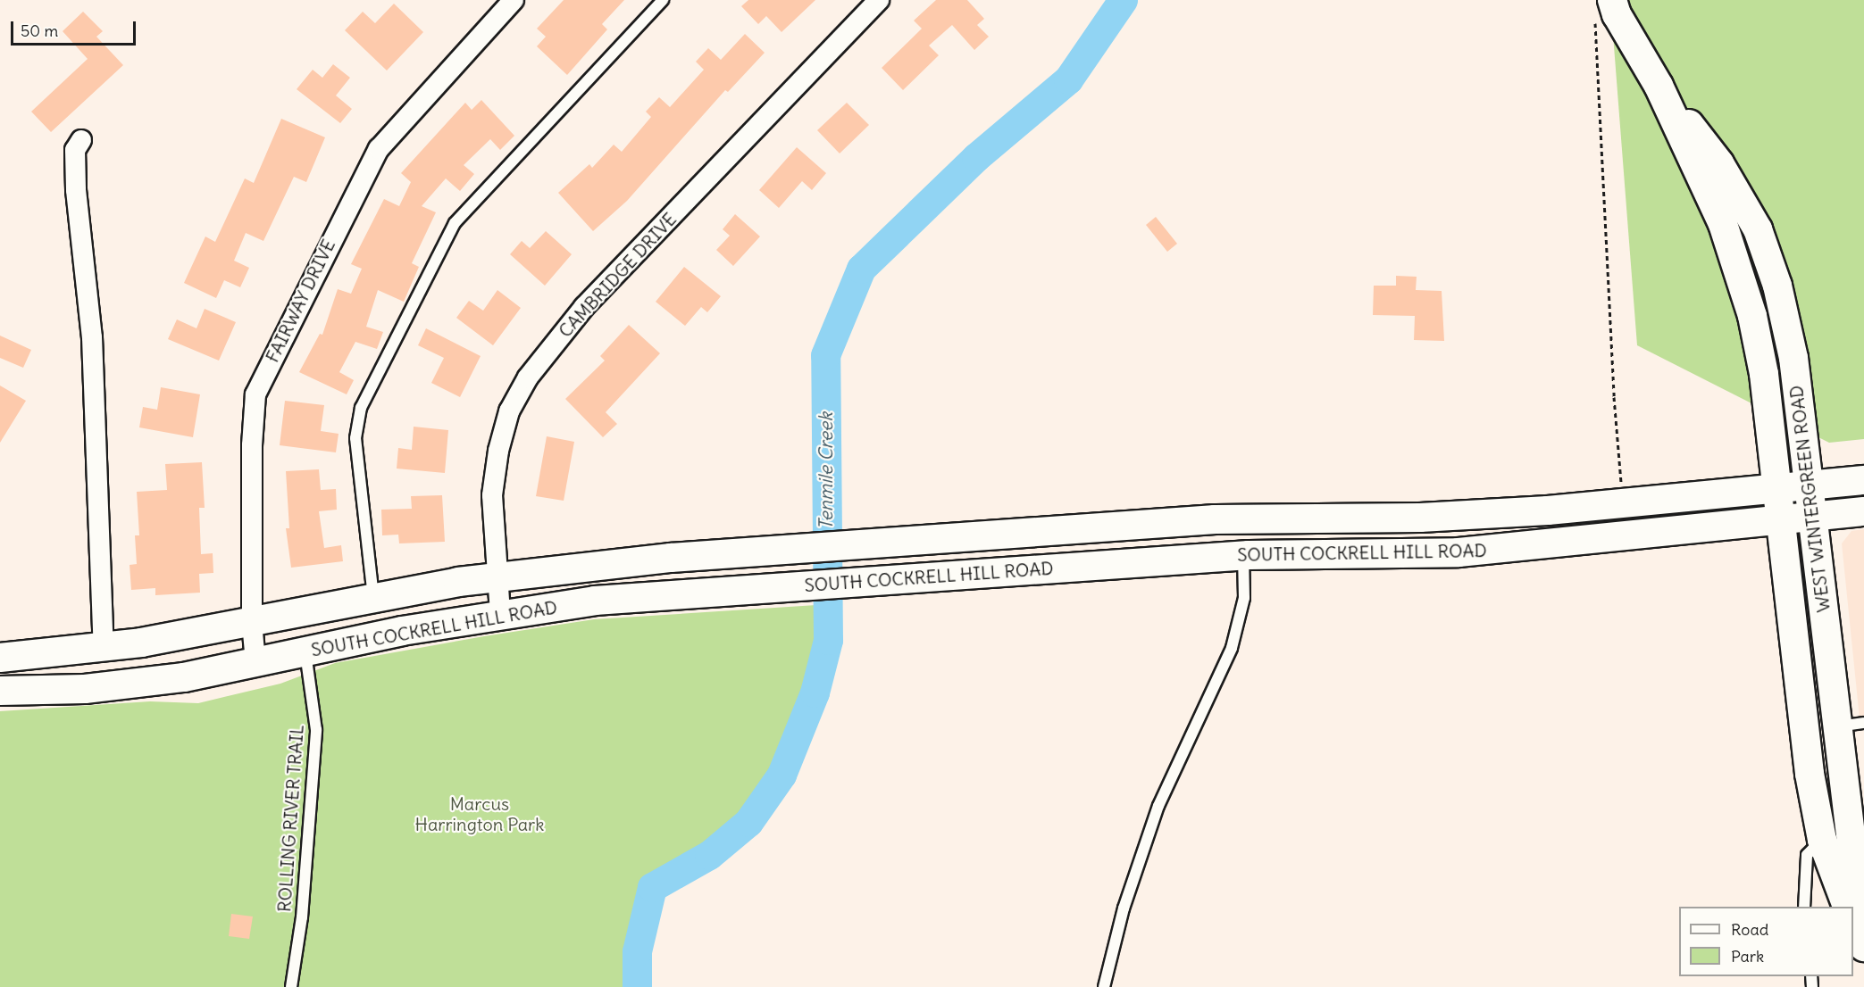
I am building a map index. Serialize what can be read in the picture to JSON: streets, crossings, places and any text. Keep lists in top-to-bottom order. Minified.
{"streets":{"main road":["WEST WINTERGREEN ROAD","SOUTH COCKRELL HILL ROAD"],"street":["CAMBRIDGE DRIVE","FAIRWAY DRIVE"],"lane":["ROLLING RIVER TRAIL"]},"crossings":[["CAMBRIDGE DRIVE","SOUTH COCKRELL HILL ROAD"],["FAIRWAY DRIVE","SOUTH COCKRELL HILL ROAD"],["WEST WINTERGREEN ROAD","SOUTH COCKRELL HILL ROAD"],["SOUTH COCKRELL HILL ROAD","ROLLING RIVER TRAIL"]],"water":["Tenmile Creek"],"parks":["Marcus Harrington Park"],"legend":["Road","Park"],"scale_bar":"50 m"}
